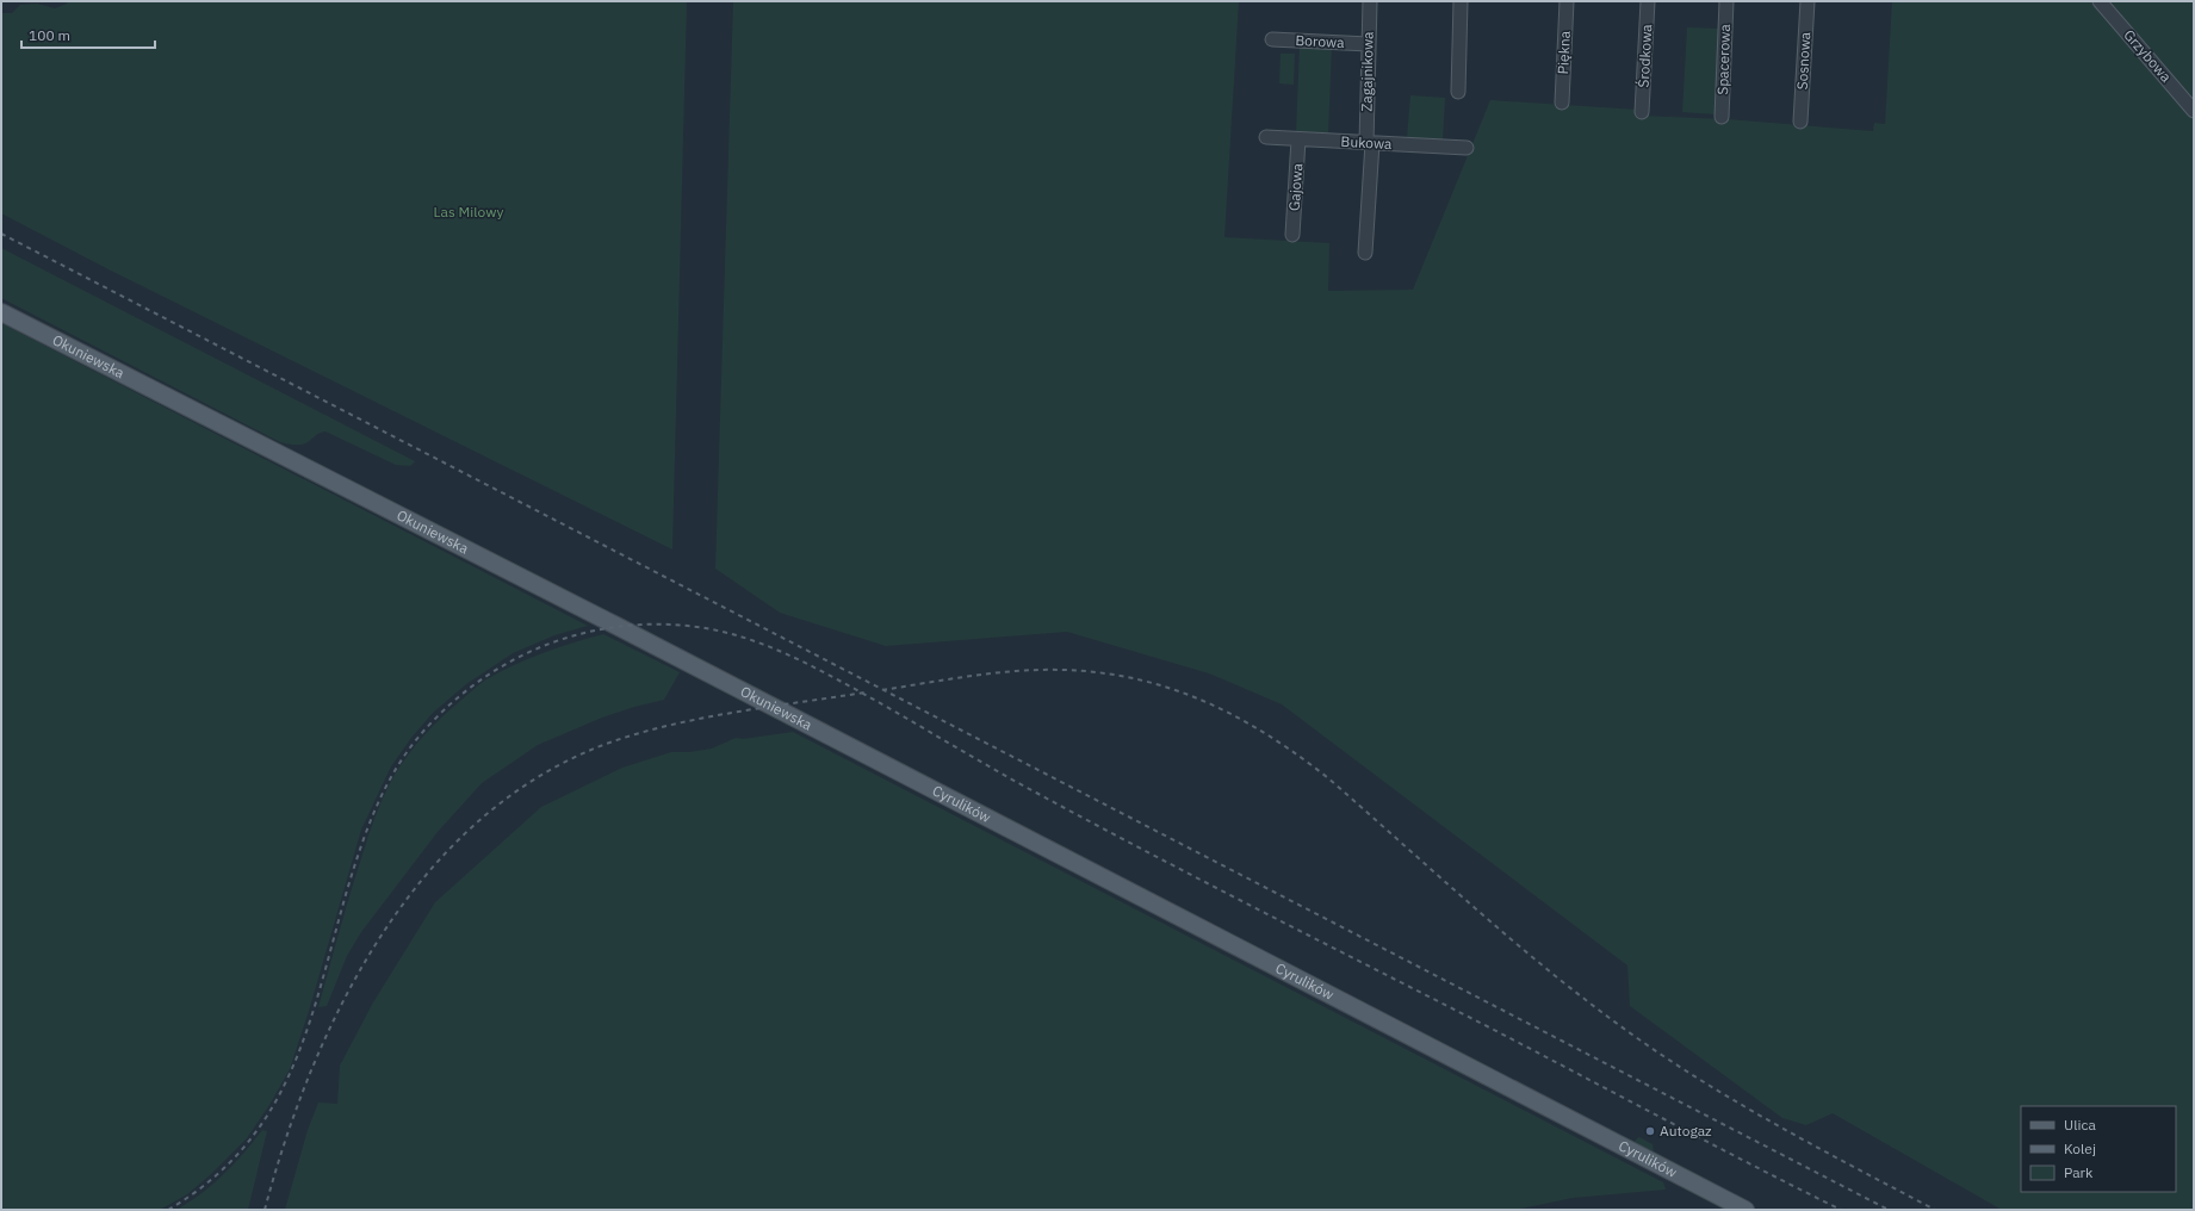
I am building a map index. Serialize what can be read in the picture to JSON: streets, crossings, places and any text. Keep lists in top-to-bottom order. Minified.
{"streets":{"main road":["Okuniewska","Cyrulików"],"street":["Borowa","Piękna","Środkowa","Grzybowa","Spacerowa","Sosnowa","Zagajnikowa","Bukowa","Gajowa"]},"crossings":[["Borowa","Zagajnikowa"],["Zagajnikowa","Bukowa"],["Bukowa","Gajowa"],["Okuniewska","Cyrulików"]],"parks":["Las Milowy"],"places":["Autogaz"],"legend":["Ulica","Kolej","Park"],"scale_bar":"100 m"}
